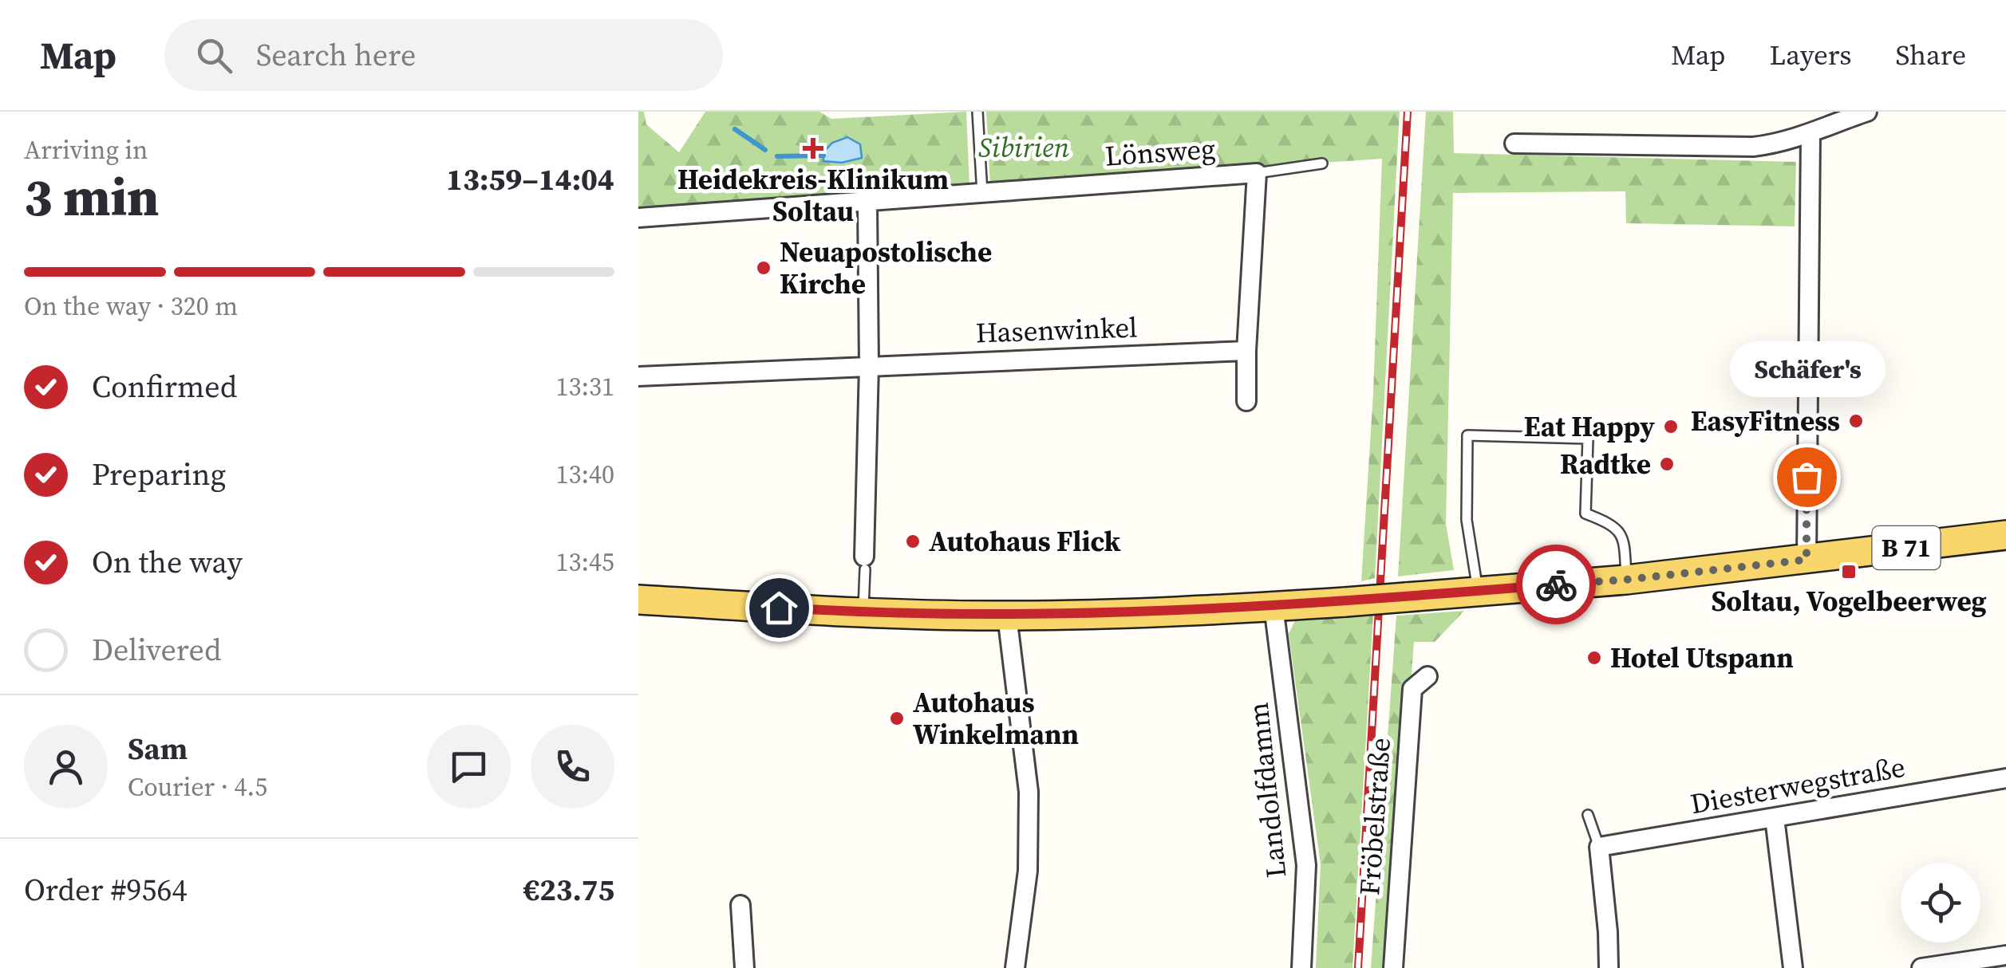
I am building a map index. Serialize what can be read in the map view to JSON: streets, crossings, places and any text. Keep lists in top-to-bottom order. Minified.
{"streets":{"main road":["B 71"],"street":["Lönsweg","Hasenwinkel","Diesterwegstraße","Landolfdamm","Fröbelstraße"]},"crossings":[["B 71","Landolfdamm"]],"parks":["Sibirien"],"places":{"health":["Heidekreis-Klinikum Soltau"],"other":["Neuapostolische Kirche","EasyFitness","Eat Happy","Radtke","Schäfer's","Autohaus Flick","Hotel Utspann","Autohaus Winkelmann"],"transit":["Soltau, Vogelbeerweg"]},"page":{"header":"Map","search":"Search here","nav":["Map","Layers","Share"],"heading":["3 min","Arriving in","13:59–14:04"],"panel":["Sam","Courier · 4.5","Order #9564","€23.75"],"bar":"On the way · 320 m","bubble":"Schäfer's","list":[["Confirmed","13:31"],["Preparing","13:40"],["On the way","13:45"],"Delivered"]}}
